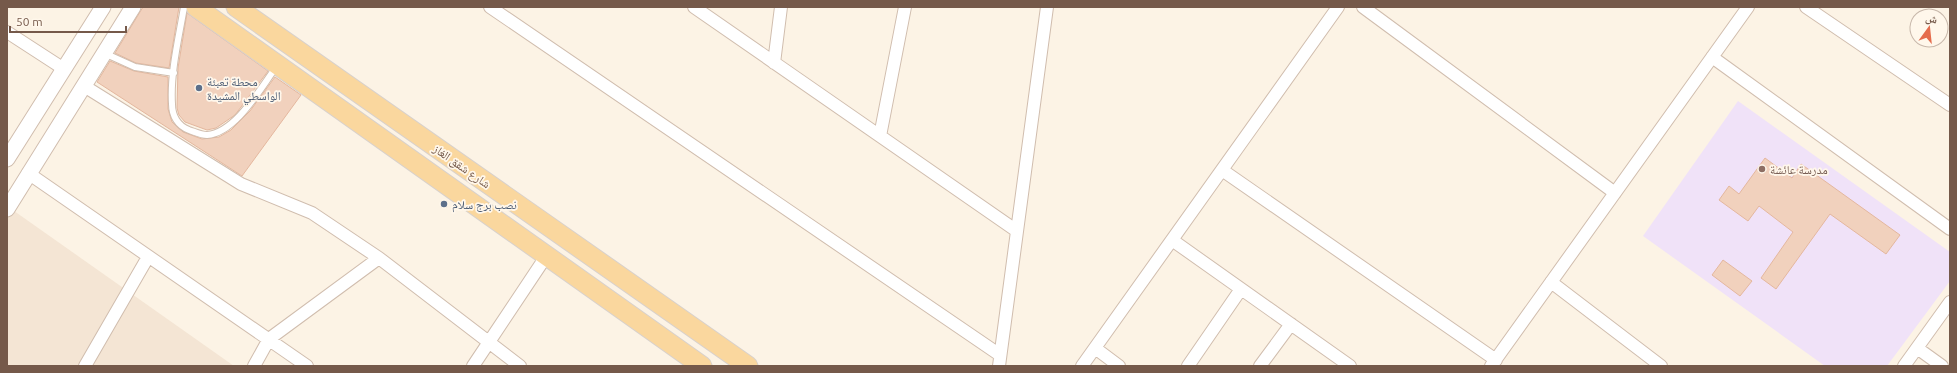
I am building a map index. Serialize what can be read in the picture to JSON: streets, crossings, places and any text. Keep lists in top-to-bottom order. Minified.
{"streets":{"main road":["شارع شقق الغاز"]},"places":["محطة تعبئة الواسطي المشيدة","مدرسة عائشة","نصب برج سلام"],"scale_bar":"50 m","north":"top"}
